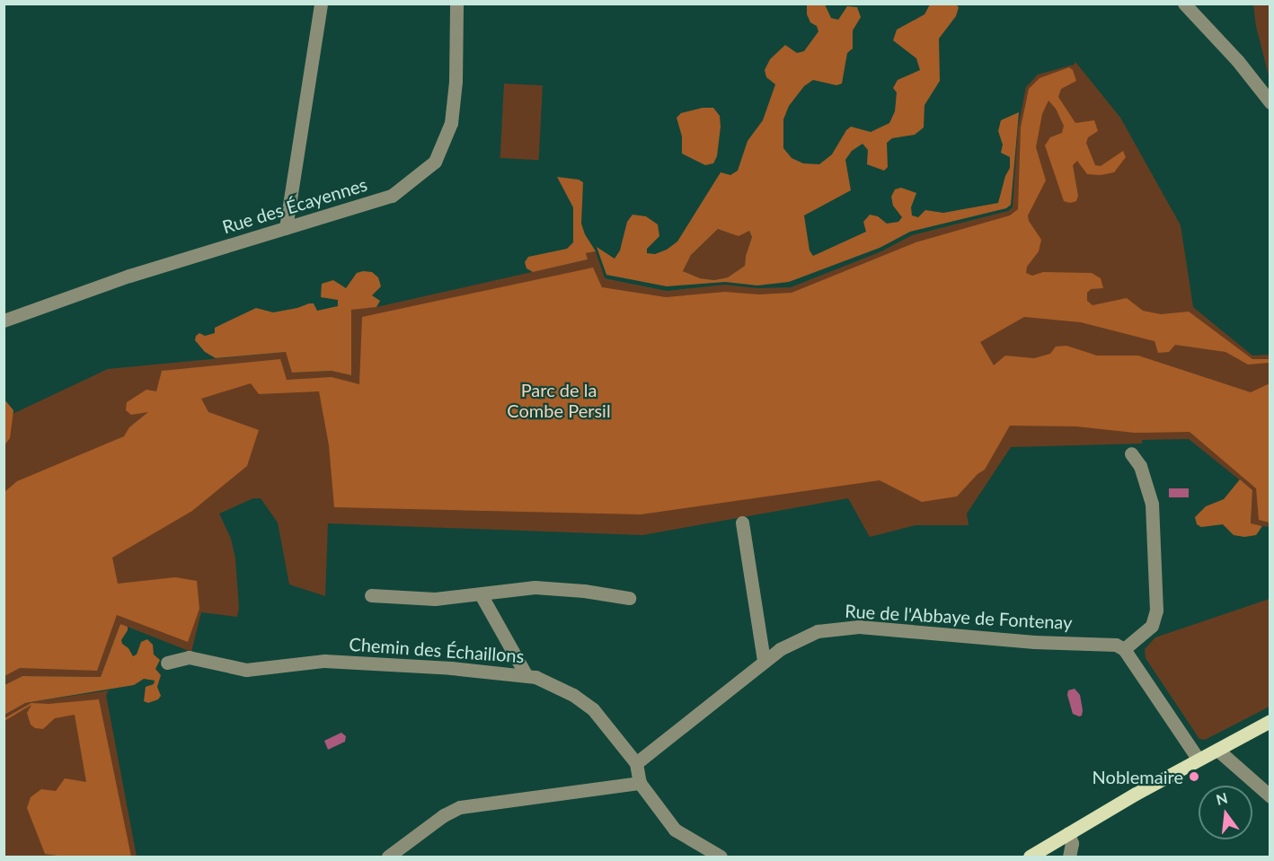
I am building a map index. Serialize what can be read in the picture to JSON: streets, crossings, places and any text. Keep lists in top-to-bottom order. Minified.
{"streets":{"street":["Rue des Écayennes","Rue de l'Abbaye de Fontenay","Chemin des Échaillons"]},"crossings":[["Rue de l'Abbaye de Fontenay","Chemin des Échaillons"]],"parks":["Parc de la Combe Persil"],"places":["Noblemaire"],"north":"top"}
